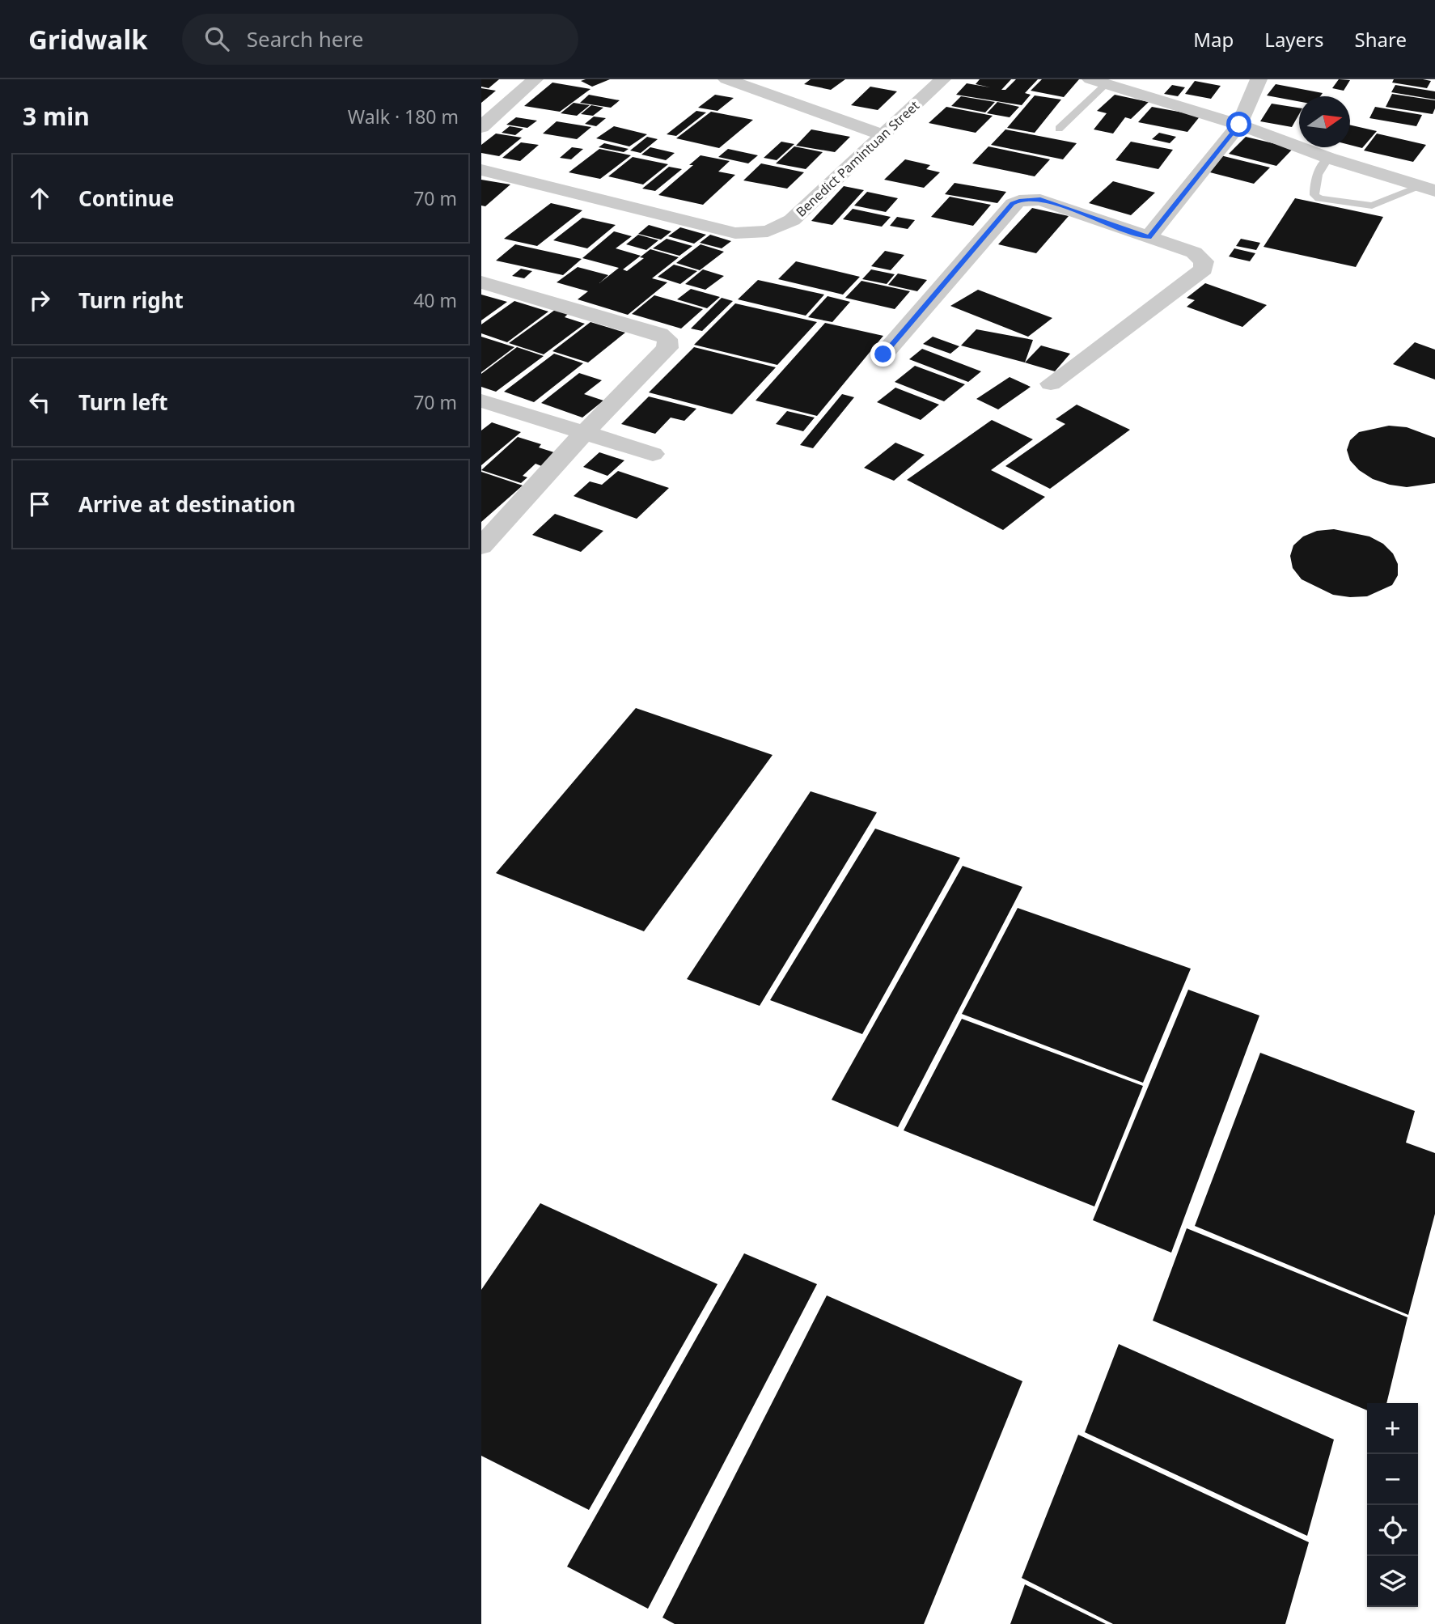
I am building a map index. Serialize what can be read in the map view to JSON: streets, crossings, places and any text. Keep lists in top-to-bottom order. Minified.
{"streets":{"street":["Benedict Pamintuan Street"]},"north":"right","page":{"header":"Gridwalk","search":"Search here","nav":["Map","Layers","Share"],"heading":["3 min","Walk · 180 m"],"list":[["Continue","70 m"],["Turn right","40 m"],["Turn left","70 m"],"Arrive at destination"],"map_buttons":["+","−"]}}
